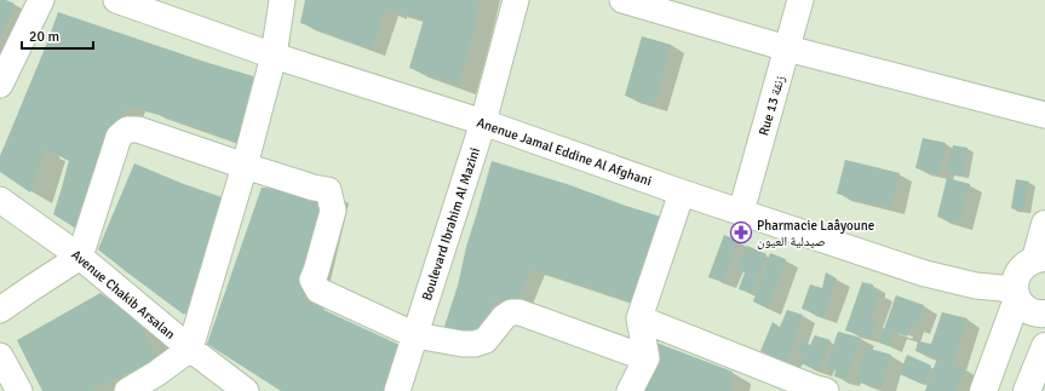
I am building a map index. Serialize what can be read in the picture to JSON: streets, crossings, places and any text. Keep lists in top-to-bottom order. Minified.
{"streets":{"street":["Rue 13 زنقة","Anenue Jamal Eddine Al Afghani","Boulevard Ibrahim Al Mazini","Avenue Chakib Arsalan"]},"crossings":[["Rue 13 زنقة","Anenue Jamal Eddine Al Afghani"],["Anenue Jamal Eddine Al Afghani","Boulevard Ibrahim Al Mazini"]],"places":{"pharmacy":["Pharmacie Laâyoune صيدلية العيون"]},"scale_bar":"20 m"}
